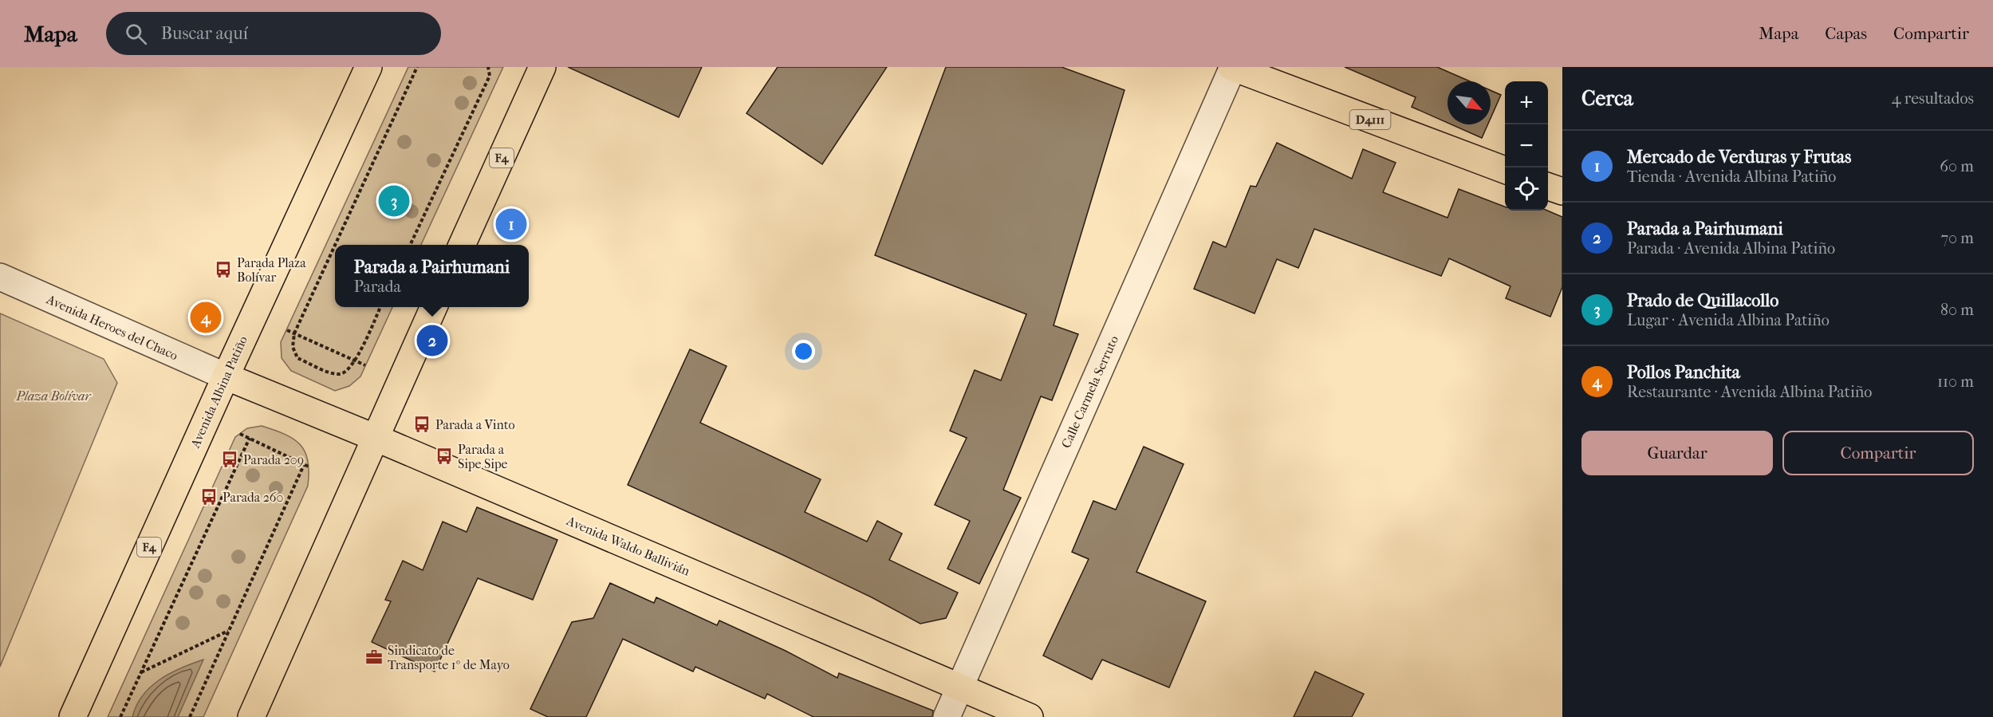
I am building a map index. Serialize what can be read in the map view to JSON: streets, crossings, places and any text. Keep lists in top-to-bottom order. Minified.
{"streets":{"main road":["D4111","F4","Avenida Albina Patiño","Avenida Waldo Ballivián"],"street":["Avenida Heroes del Chaco","Calle Carmela Serruto"]},"crossings":[["D4111","Calle Carmela Serruto"],["Avenida Heroes del Chaco","Avenida Albina Patiño"],["Avenida Heroes del Chaco","Avenida Waldo Ballivián"],["Avenida Albina Patiño","Avenida Waldo Ballivián"],["Calle Carmela Serruto","Avenida Waldo Ballivián"]],"parks":["Plaza Bolívar"],"places":{"bus stop":["Parada Plaza Bolívar","Parada a Vinto","Parada a Sipe Sipe","Parada 209","Parada 260"],"office":["Sindicato de Transporte 1º de Mayo"]},"north":"bottom right","page":{"header":"Mapa","search":"Buscar aquí","nav":["Mapa","Capas","Compartir"],"heading":["Cerca","4 resultados"],"map_buttons":["+","−"],"list":[{"mark":"1","name":"Mercado de Verduras y Frutas","note":"Tienda · Avenida Albina Patiño","value":"60 m"},{"mark":"2","name":"Parada a Pairhumani","note":"Parada · Avenida Albina Patiño","value":"70 m"},{"mark":"3","name":"Prado de Quillacollo","note":"Lugar · Avenida Albina Patiño","value":"80 m"},{"mark":"4","name":"Pollos Panchita","note":"Restaurante · Avenida Albina Patiño","value":"110 m"}],"pins":["3","1","4","2"],"popup":["Parada a Pairhumani","Parada"],"buttons":["Guardar","Compartir"]}}
